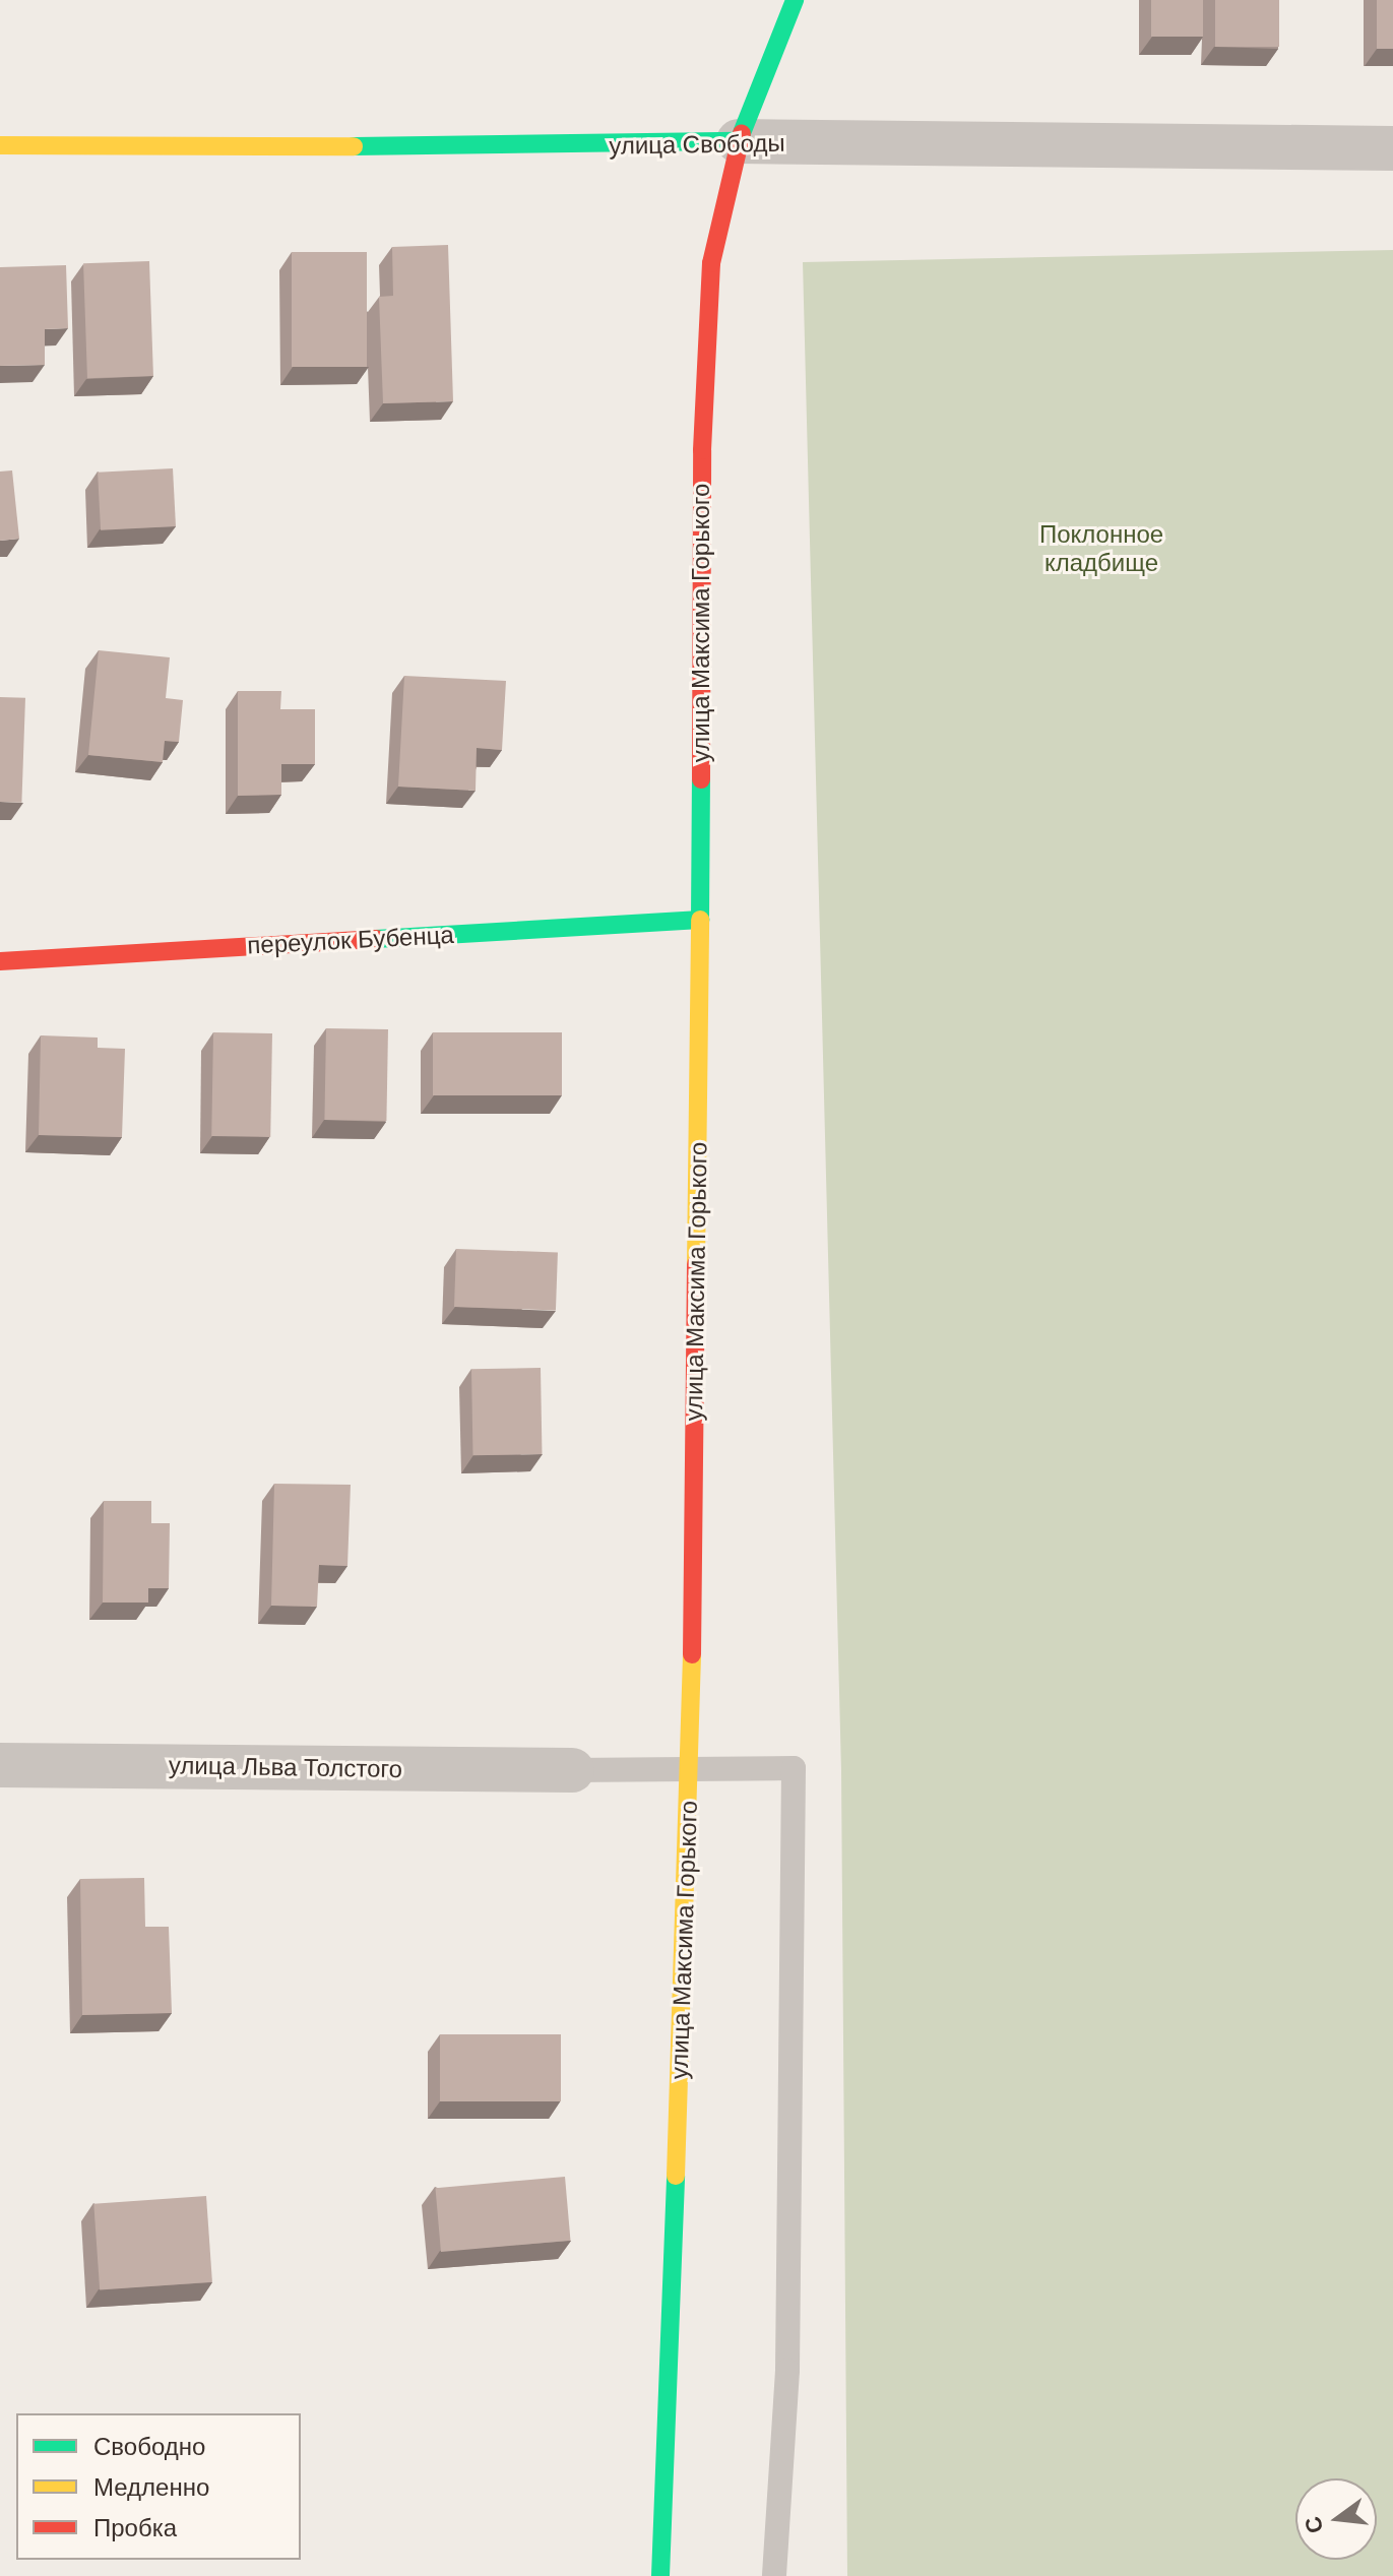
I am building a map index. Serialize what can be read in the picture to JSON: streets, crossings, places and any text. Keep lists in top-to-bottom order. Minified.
{"streets":{"main road":["улица Свободы","улица Максима Горького","переулок Бубенца"],"street":["улица Льва Толстого"]},"crossings":[["улица Свободы","улица Максима Горького"],["улица Максима Горького","переулок Бубенца"]],"parks":["Поклонное кладбище"],"legend":["Свободно","Медленно","Пробка"],"north":"left"}
